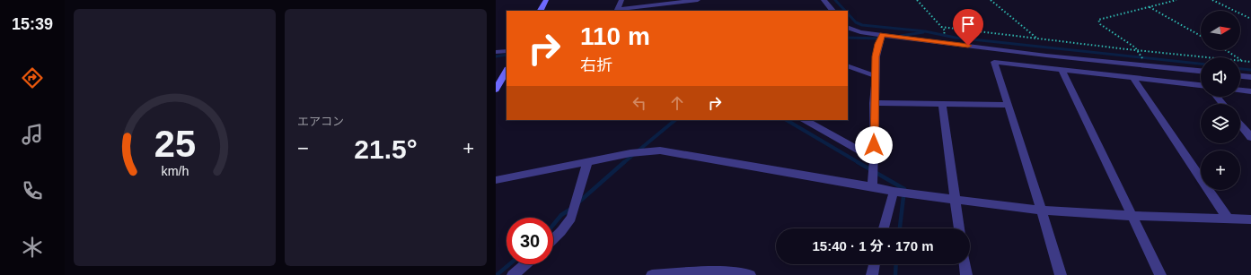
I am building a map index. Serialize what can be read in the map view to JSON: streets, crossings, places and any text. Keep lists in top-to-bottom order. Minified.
{"north":"right","page":{"tabs":"15:39","tile":"エアコン","map_buttons":"+","turn":["110 m","右折"],"heat":["−","21.5°","+"],"limit":"30","trip":"15:40 · 1 分 · 170 m","gauge":["25","km/h"]}}
